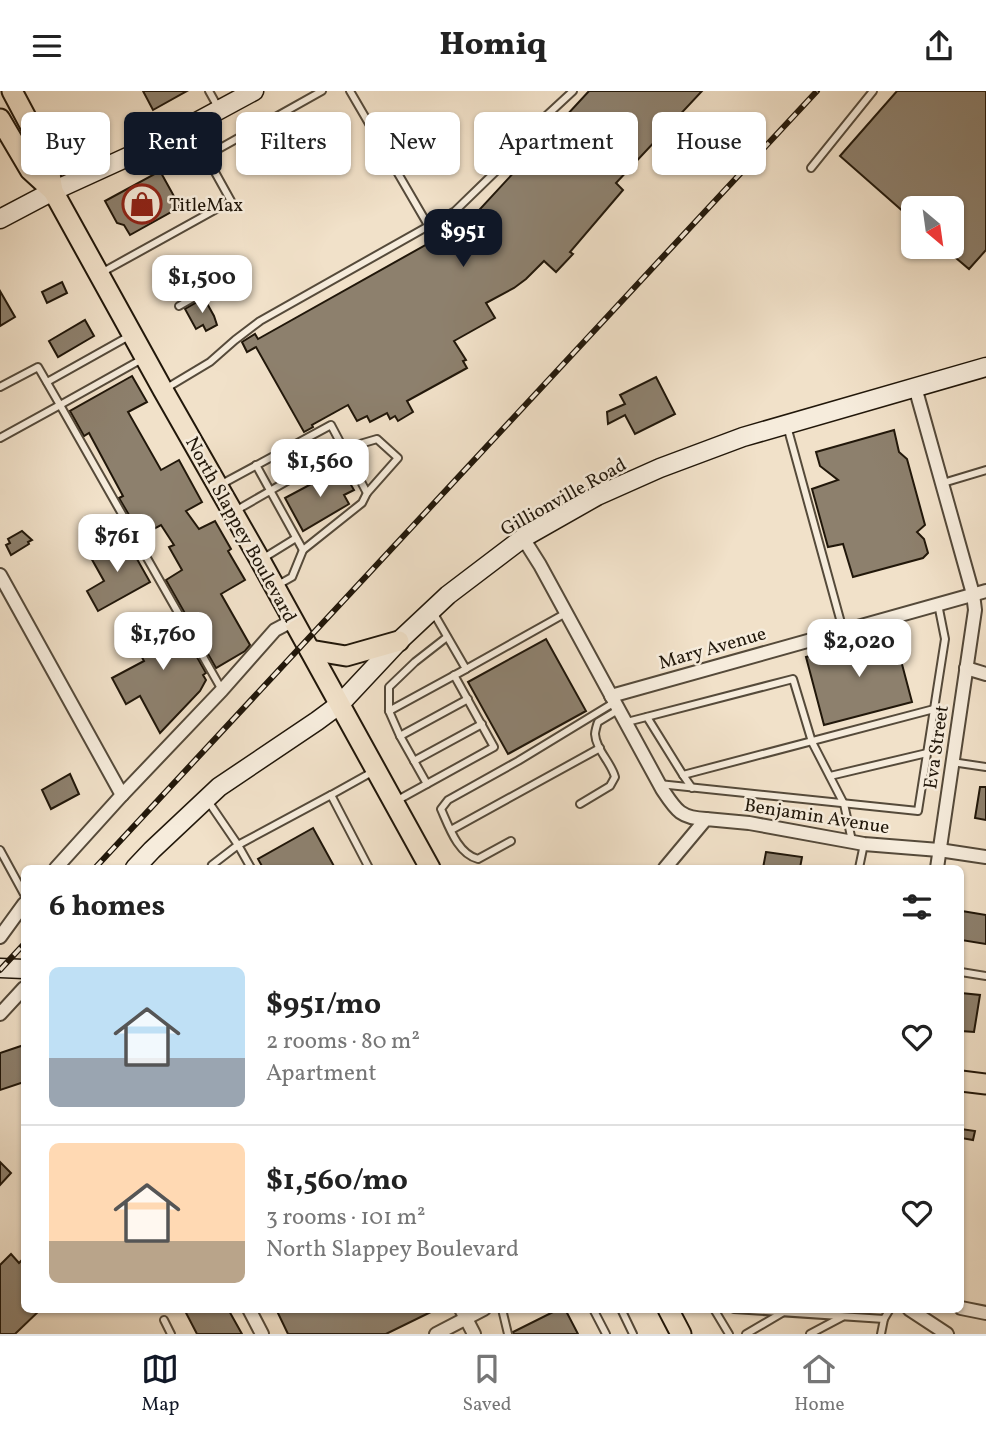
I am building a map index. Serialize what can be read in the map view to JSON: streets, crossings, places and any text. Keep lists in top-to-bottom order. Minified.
{"streets":{"main road":["Gillionville Road","North Slappey Boulevard"],"street":["Mary Avenue","Eva Street","Benjamin Avenue"]},"crossings":[["Gillionville Road","North Slappey Boulevard"],["Gillionville Road","Eva Street"],["Gillionville Road","Benjamin Avenue"],["Mary Avenue","Eva Street"],["Mary Avenue","Benjamin Avenue"],["Eva Street","Benjamin Avenue"]],"places":{"shop":["TitleMax"]},"north":"bottom right","page":{"header":"Homiq","chip":["Buy","Rent","Filters","New","Apartment","House"],"price":["$951","$1,500","$1,560","$761","$1,760","$2,020"],"heading":"6 homes","list":[{"name":"$951/mo","note":"2 rooms · 80 m² · Apartment"},{"name":"$1,560/mo","note":"3 rooms · 101 m² · North Slappey Boulevard"}],"tabs":["Map","Saved","Home"]}}
